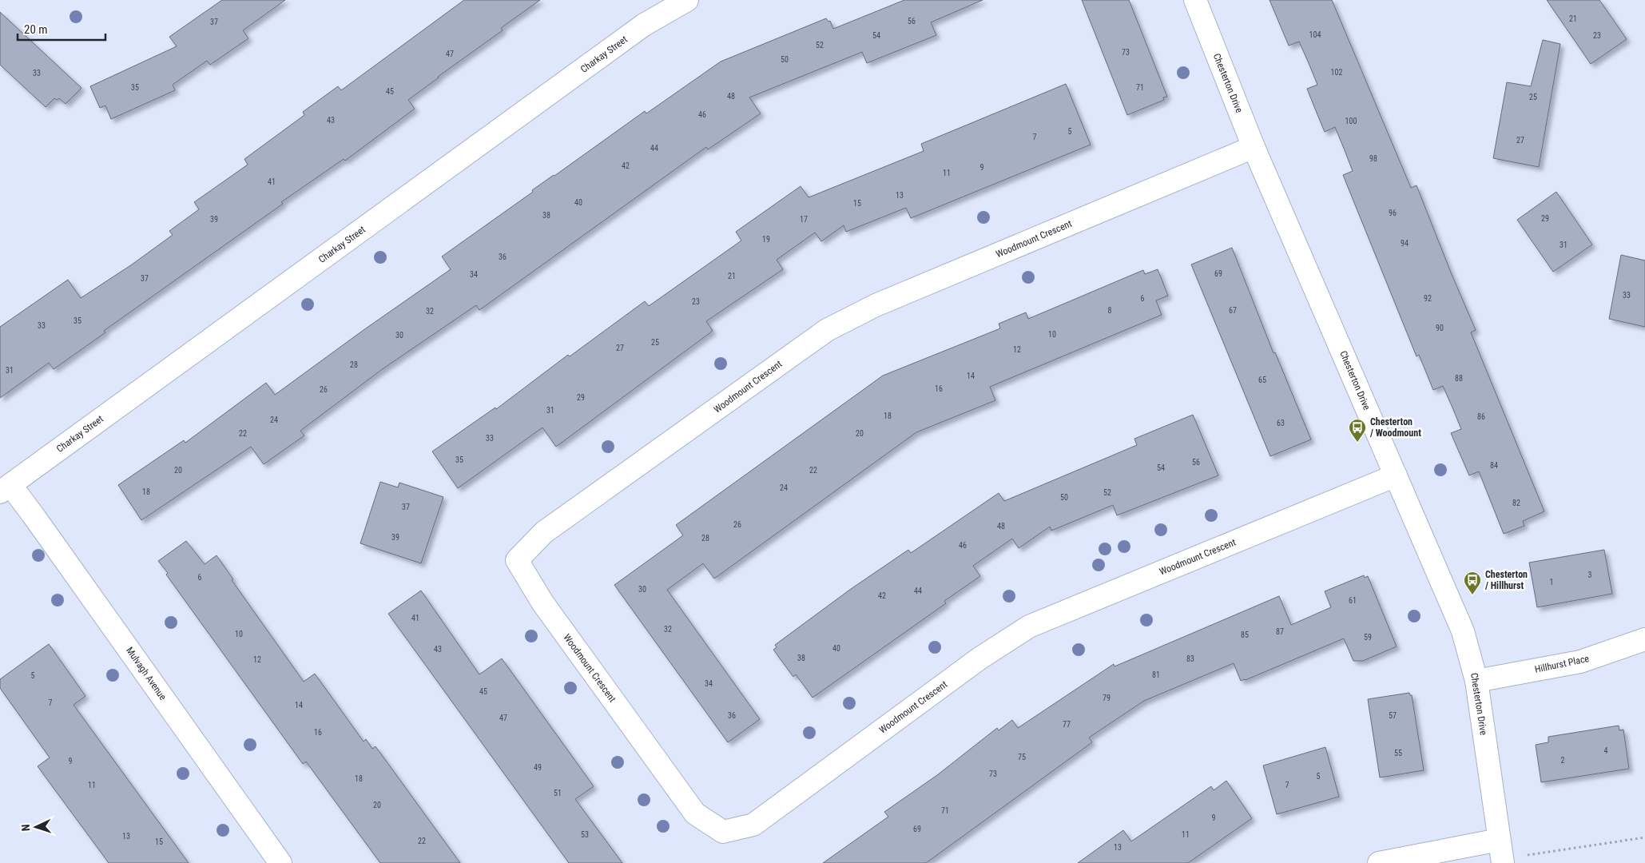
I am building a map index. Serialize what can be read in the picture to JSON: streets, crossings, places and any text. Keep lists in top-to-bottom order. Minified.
{"streets":{"street":["Charkay Street","Chesterton Drive","Woodmount Crescent","Hillhurst Place","Mulvagh Avenue"]},"crossings":[["Charkay Street","Mulvagh Avenue"],["Chesterton Drive","Woodmount Crescent"],["Chesterton Drive","Hillhurst Place"]],"places":{"bus stop":["Chesterton / Woodmount","Chesterton / Hillhurst"]},"house_numbers":["21","56","37","104","54","23","52","73","47","50","102","33","35","71","45","48","25","46","43","100","5","7","27","44","98","42","9","11","41","13","40","15","96","38","29","39","17","19","94","31","36","69","34","21","37","33","6","92","23","8","67","32","35","33","90","10","30","25","27","12","28","31","14","88","65","16","26","29","31","18","86","24","63","22","20","33","35","56","84","54","20","22","24","18","52","50","82","37","26","48","39","28","46","3","6","1","30","44","42","61","41","32","87","10","85","59","40","43","38","83","12","81","5","34","45","79","7","14","36","57","47","77","16","4","55","75","2","9","49","73","5","18","11","7","51","20","71","9","69","53","11","13","22","15","13"],"scale_bar":"20 m","north":"left"}
